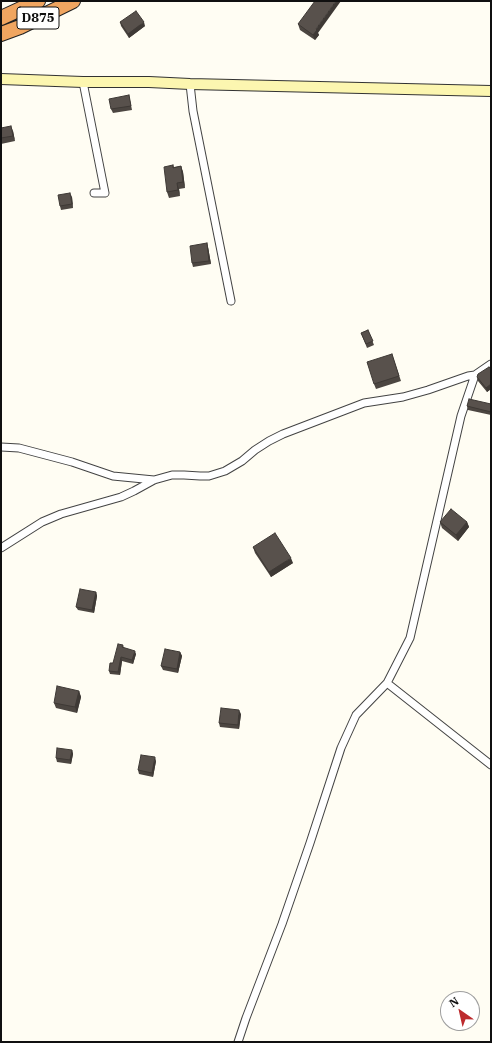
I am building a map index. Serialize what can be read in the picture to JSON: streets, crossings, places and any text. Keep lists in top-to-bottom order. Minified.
{"streets":{"highway":["D875"]},"north":"top left"}
